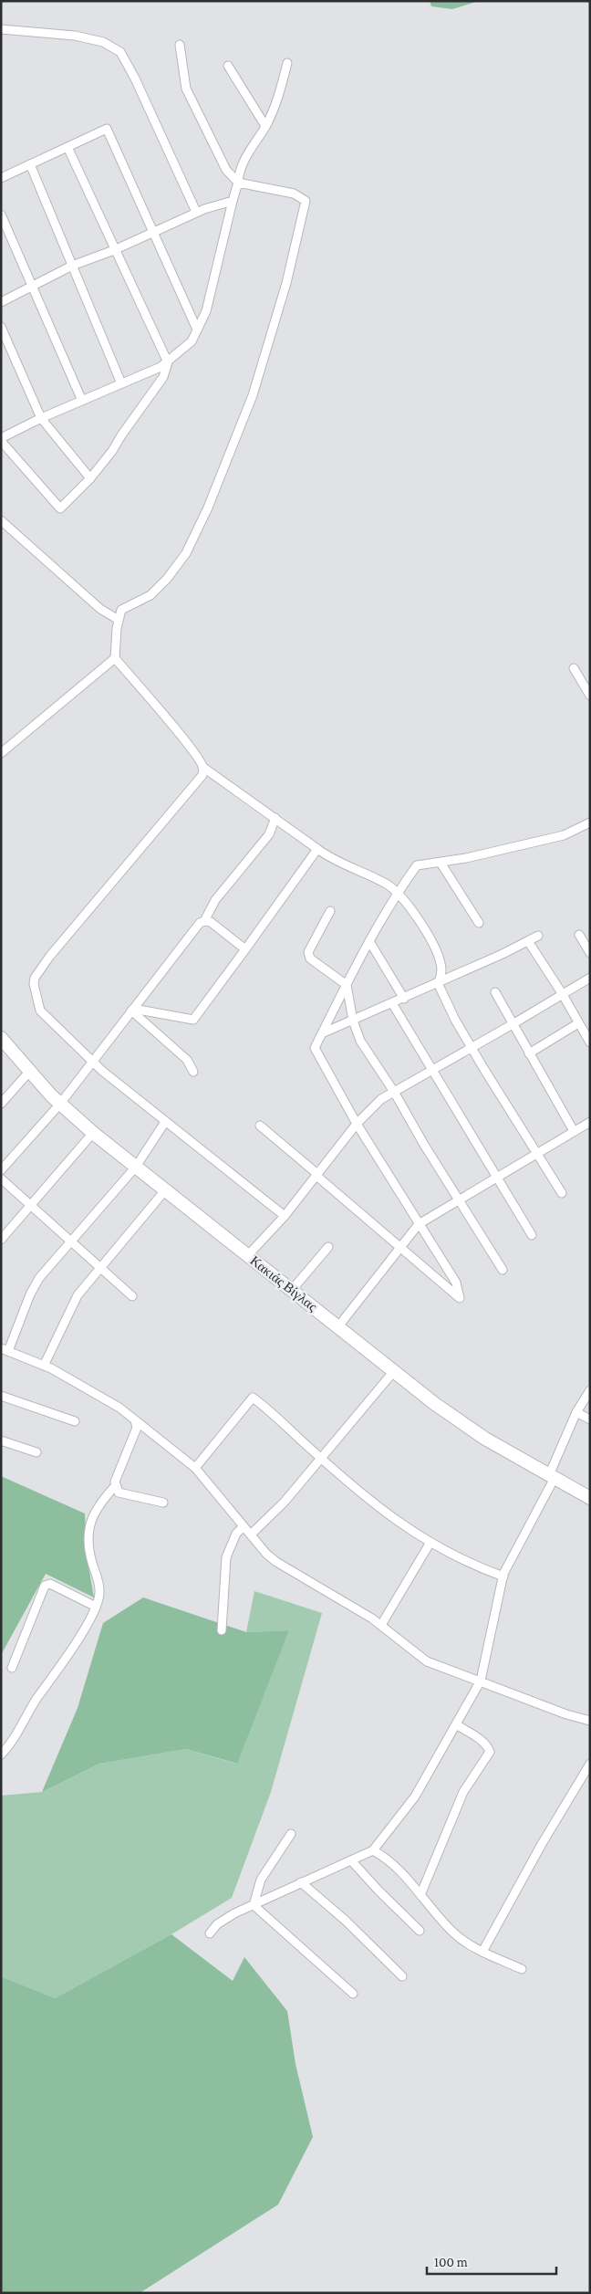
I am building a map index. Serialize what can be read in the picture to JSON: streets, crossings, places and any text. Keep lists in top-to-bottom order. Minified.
{"streets":{"street":["Κακιάς Βίγλας"]},"scale_bar":"100 m"}
